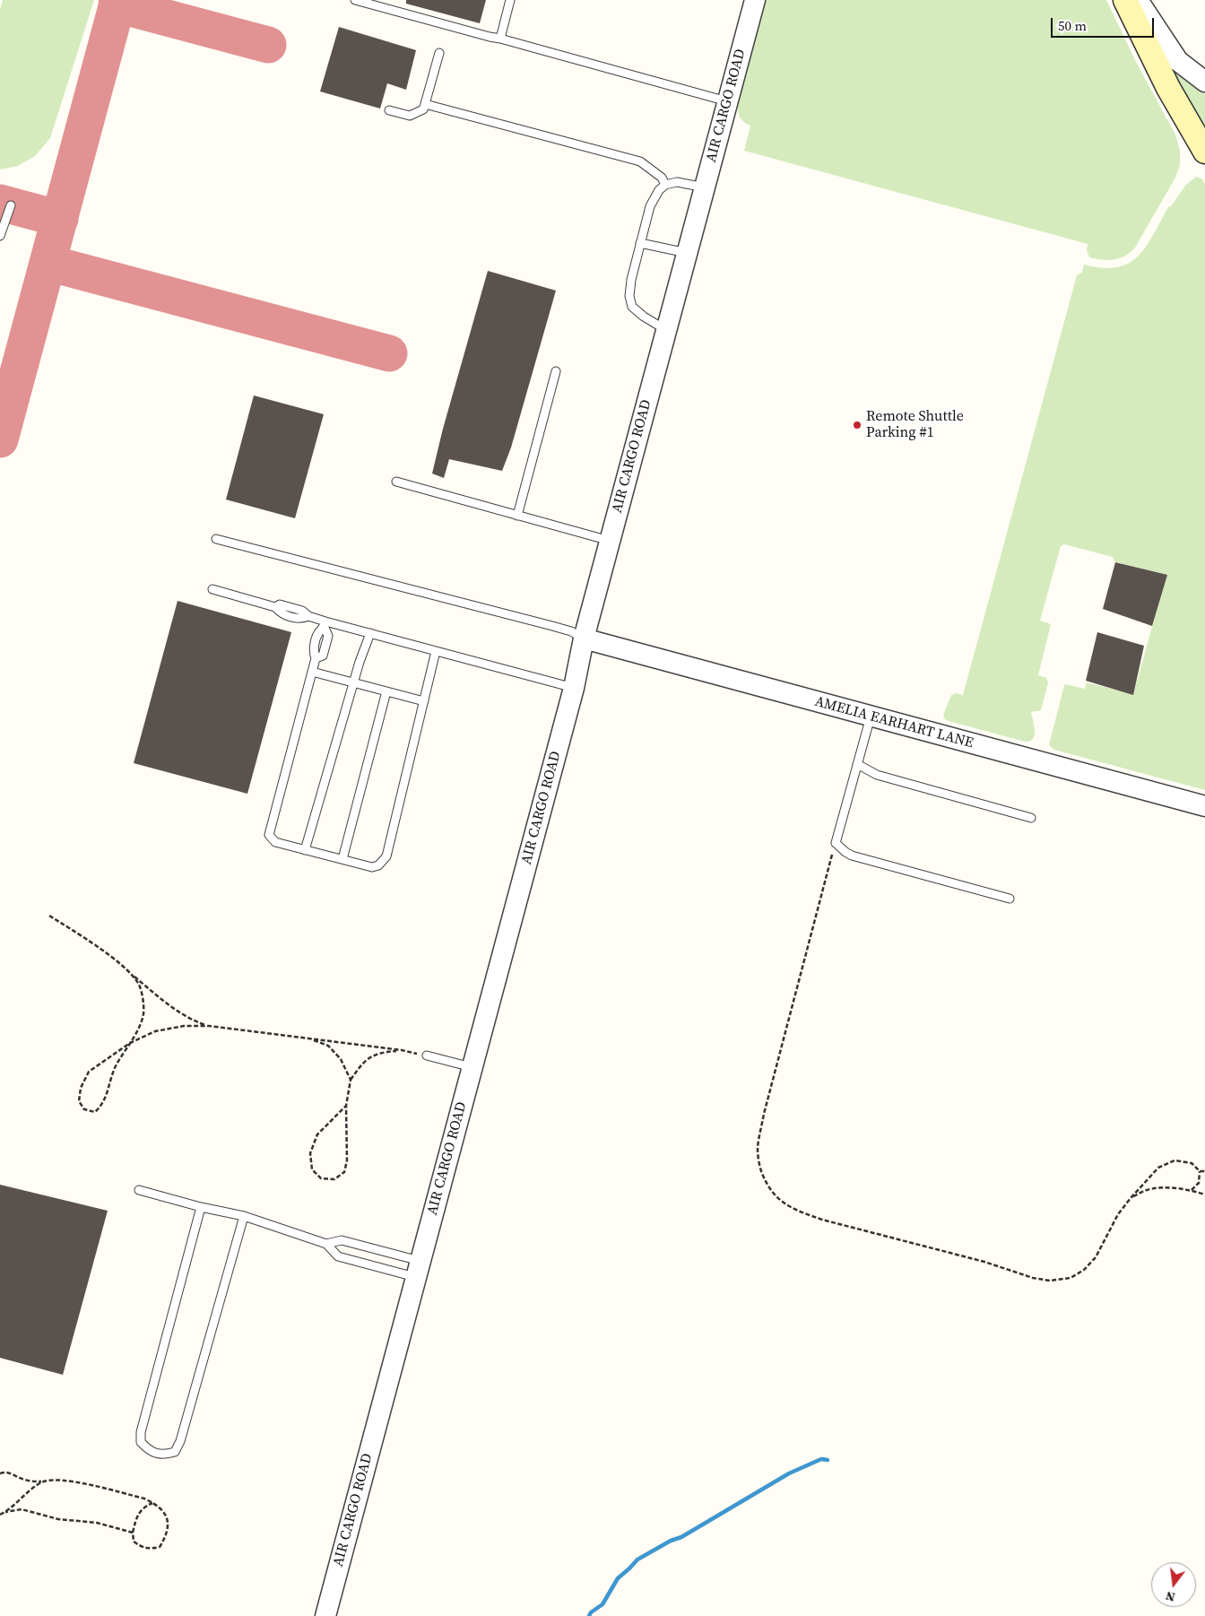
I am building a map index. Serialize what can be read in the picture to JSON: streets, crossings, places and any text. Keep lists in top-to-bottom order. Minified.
{"streets":{"street":["AIR CARGO ROAD","AMELIA EARHART LANE"]},"crossings":[["AIR CARGO ROAD","AMELIA EARHART LANE"]],"places":["Remote Shuttle Parking #1"],"scale_bar":"50 m","north":"bottom"}
